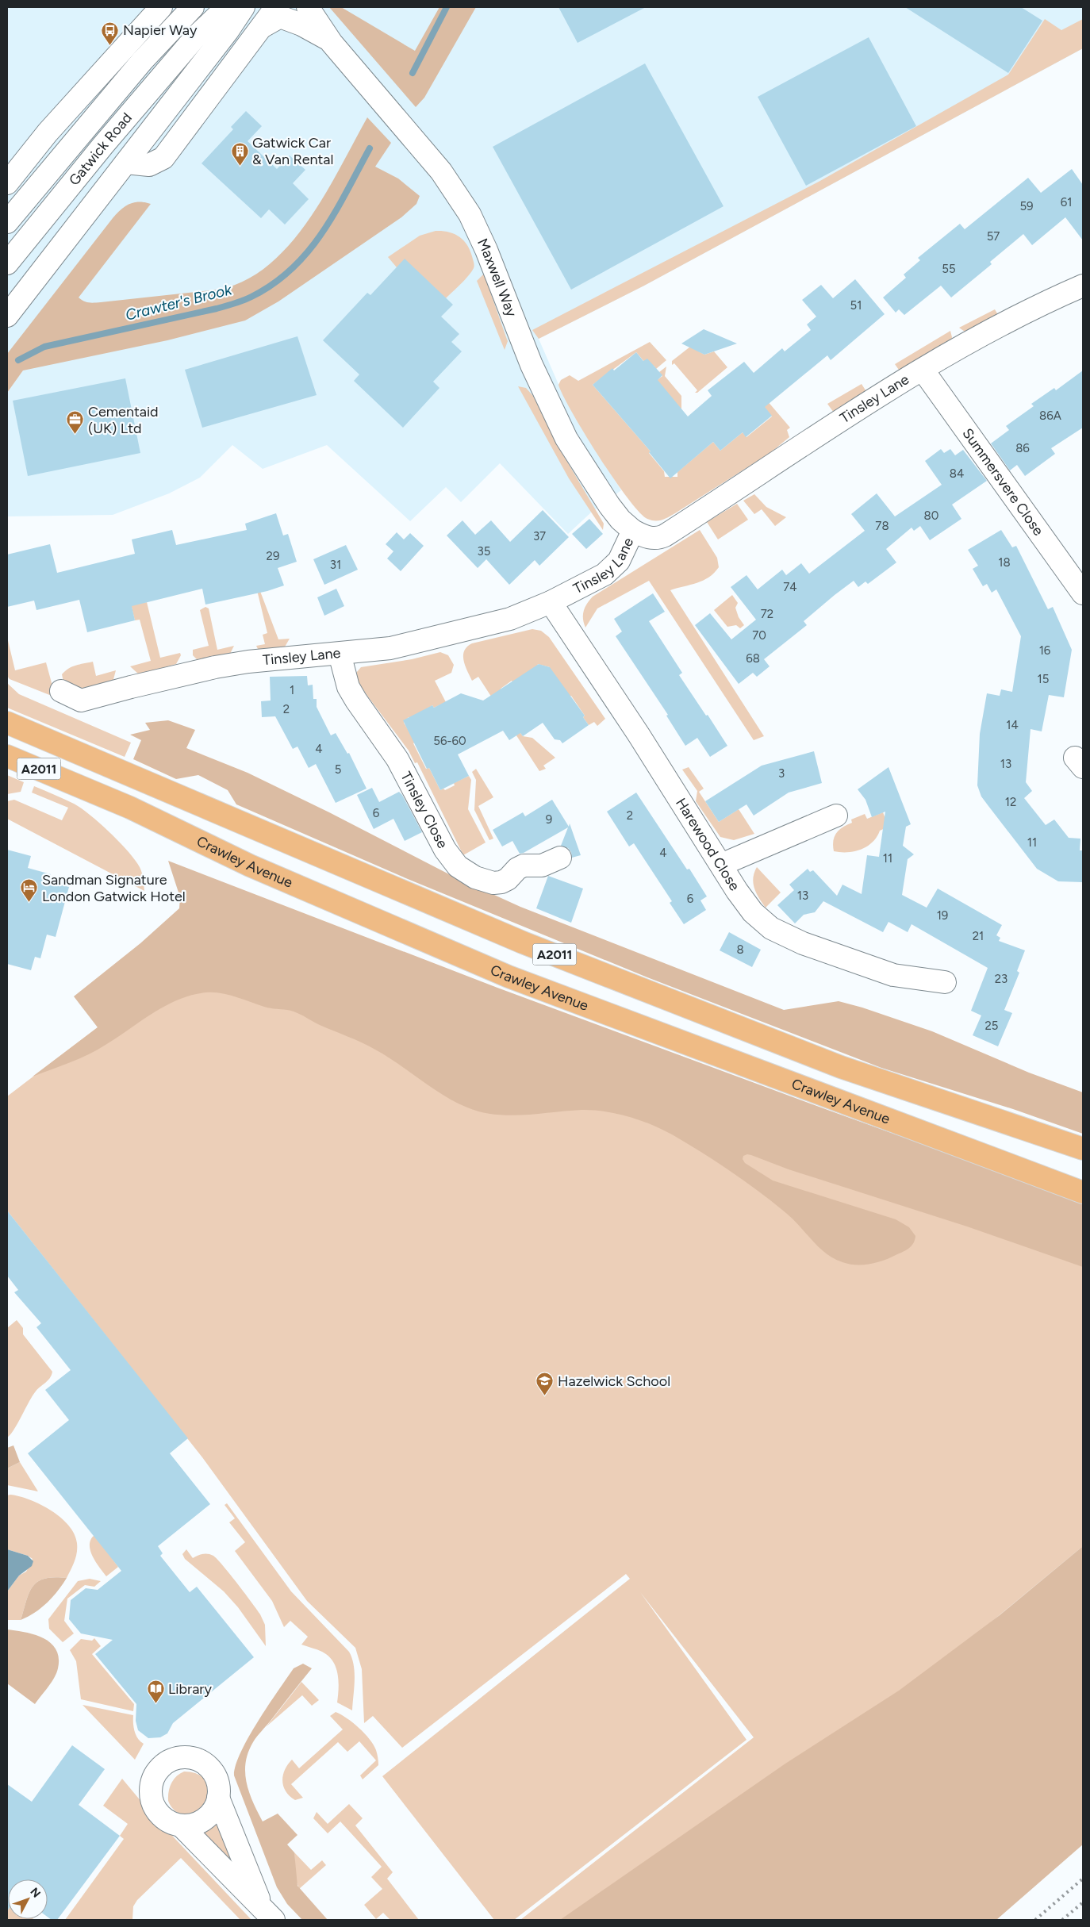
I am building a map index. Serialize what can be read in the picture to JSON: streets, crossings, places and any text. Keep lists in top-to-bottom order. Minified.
{"streets":{"main road":["A2011","Crawley Avenue"],"street":["Gatwick Road","Maxwell Way","Tinsley Lane","Summersvere Close","Tinsley Close","Harewood Close"]},"crossings":[["Gatwick Road","Maxwell Way"],["Maxwell Way","Tinsley Lane"],["Tinsley Lane","Summersvere Close"],["Tinsley Lane","Tinsley Close"],["Tinsley Lane","Harewood Close"]],"water":["Crawter's Brook"],"places":{"bus stop":["Napier Way"],"building":["Gatwick Car & Van Rental"],"office":["Cementaid (UK) Ltd"],"hotel":["Sandman Signature London Gatwick Hotel"],"school or university":["Hazelwick School"],"library":["Library"]},"house_numbers":["61","59","57","55","51","86A","86","84","80","78","37","35","29","18","31","74","72","70","16","68","15","1","2","14","56-60","4","13","5","3","12","6","2","9","11","4","11","13","6","19","21","8","23","25"],"north":"top right"}
